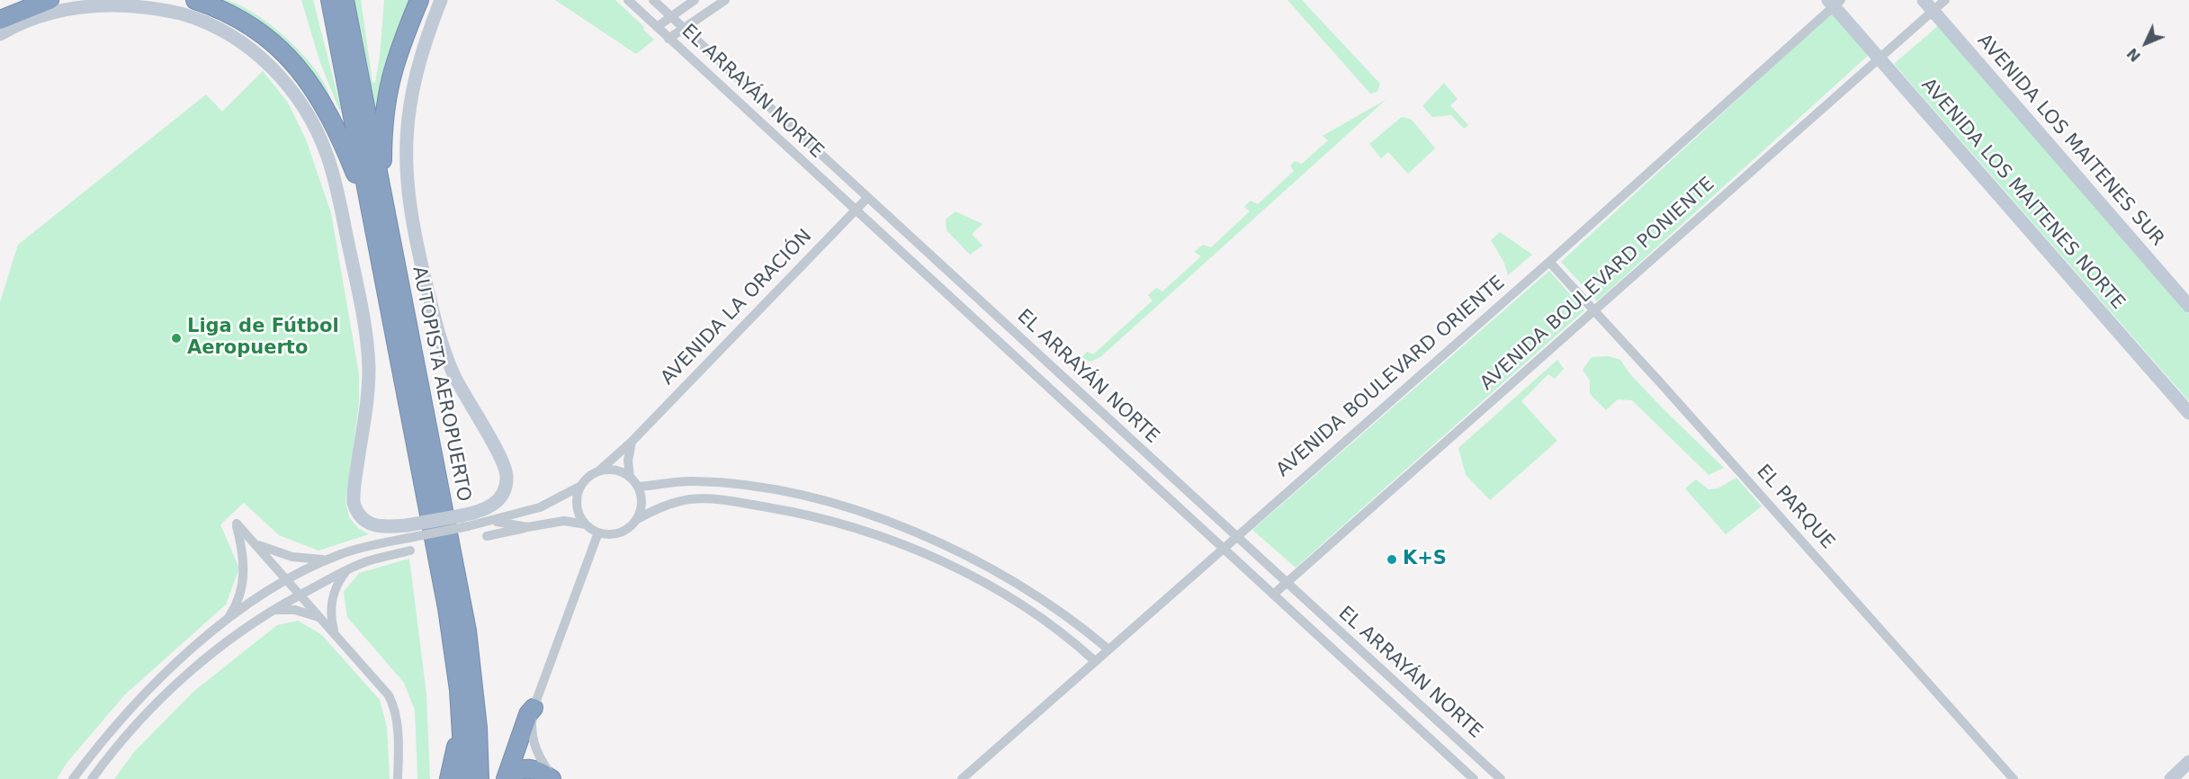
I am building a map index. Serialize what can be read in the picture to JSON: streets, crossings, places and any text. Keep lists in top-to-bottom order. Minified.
{"streets":{"highway":["AUTOPISTA AEROPUERTO"],"street":["EL ARRAYÁN NORTE","AVENIDA LOS MAITENES SUR","AVENIDA LOS MAITENES NORTE","AVENIDA BOULEVARD PONIENTE","AVENIDA LA ORACIÓN","AVENIDA BOULEVARD ORIENTE","EL PARQUE"]},"crossings":[["EL ARRAYÁN NORTE","AVENIDA BOULEVARD PONIENTE"],["EL ARRAYÁN NORTE","AVENIDA LA ORACIÓN"],["EL ARRAYÁN NORTE","AVENIDA BOULEVARD ORIENTE"],["AVENIDA LOS MAITENES SUR","AVENIDA BOULEVARD PONIENTE"],["AVENIDA LOS MAITENES NORTE","AVENIDA BOULEVARD PONIENTE"],["AVENIDA LOS MAITENES NORTE","AVENIDA BOULEVARD ORIENTE"],["AVENIDA BOULEVARD PONIENTE","EL PARQUE"],["AVENIDA BOULEVARD ORIENTE","EL PARQUE"]],"places":["Liga de Fútbol Aeropuerto","K+S"],"north":"bottom left"}
